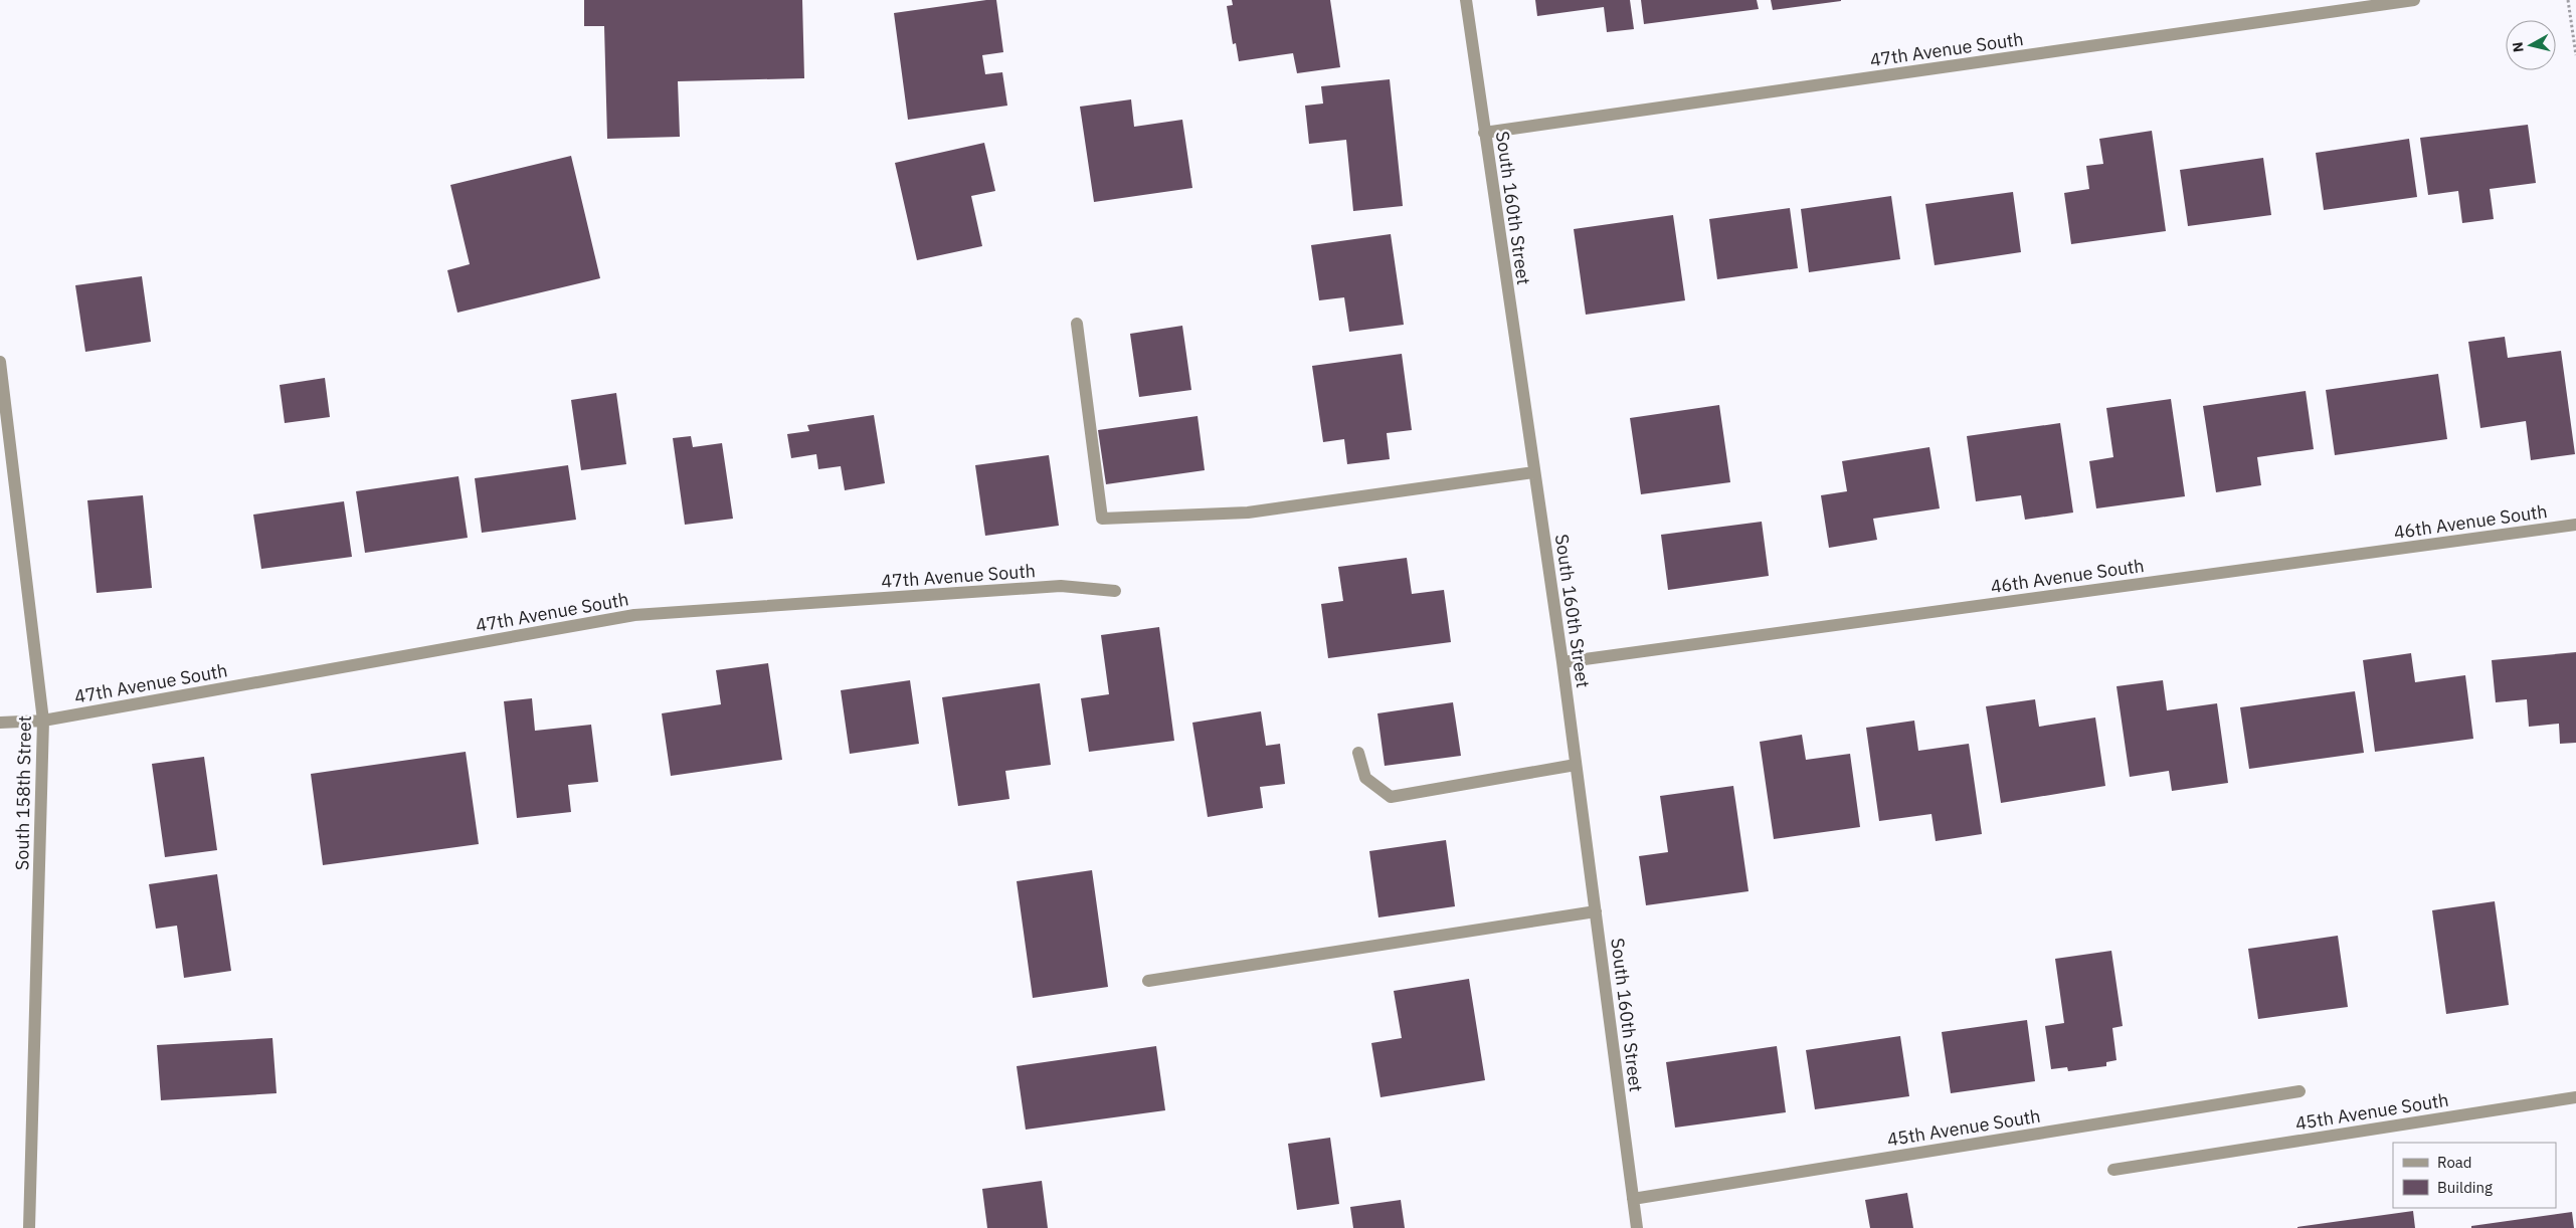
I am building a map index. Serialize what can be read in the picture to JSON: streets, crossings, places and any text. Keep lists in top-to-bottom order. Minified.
{"streets":{"street":["47th Avenue South","South 160th Street","46th Avenue South","South 158th Street","45th Avenue South"]},"crossings":[["47th Avenue South","South 160th Street"],["47th Avenue South","South 158th Street"],["South 160th Street","46th Avenue South"],["South 160th Street","45th Avenue South"]],"legend":["Road","Building"],"north":"left"}
